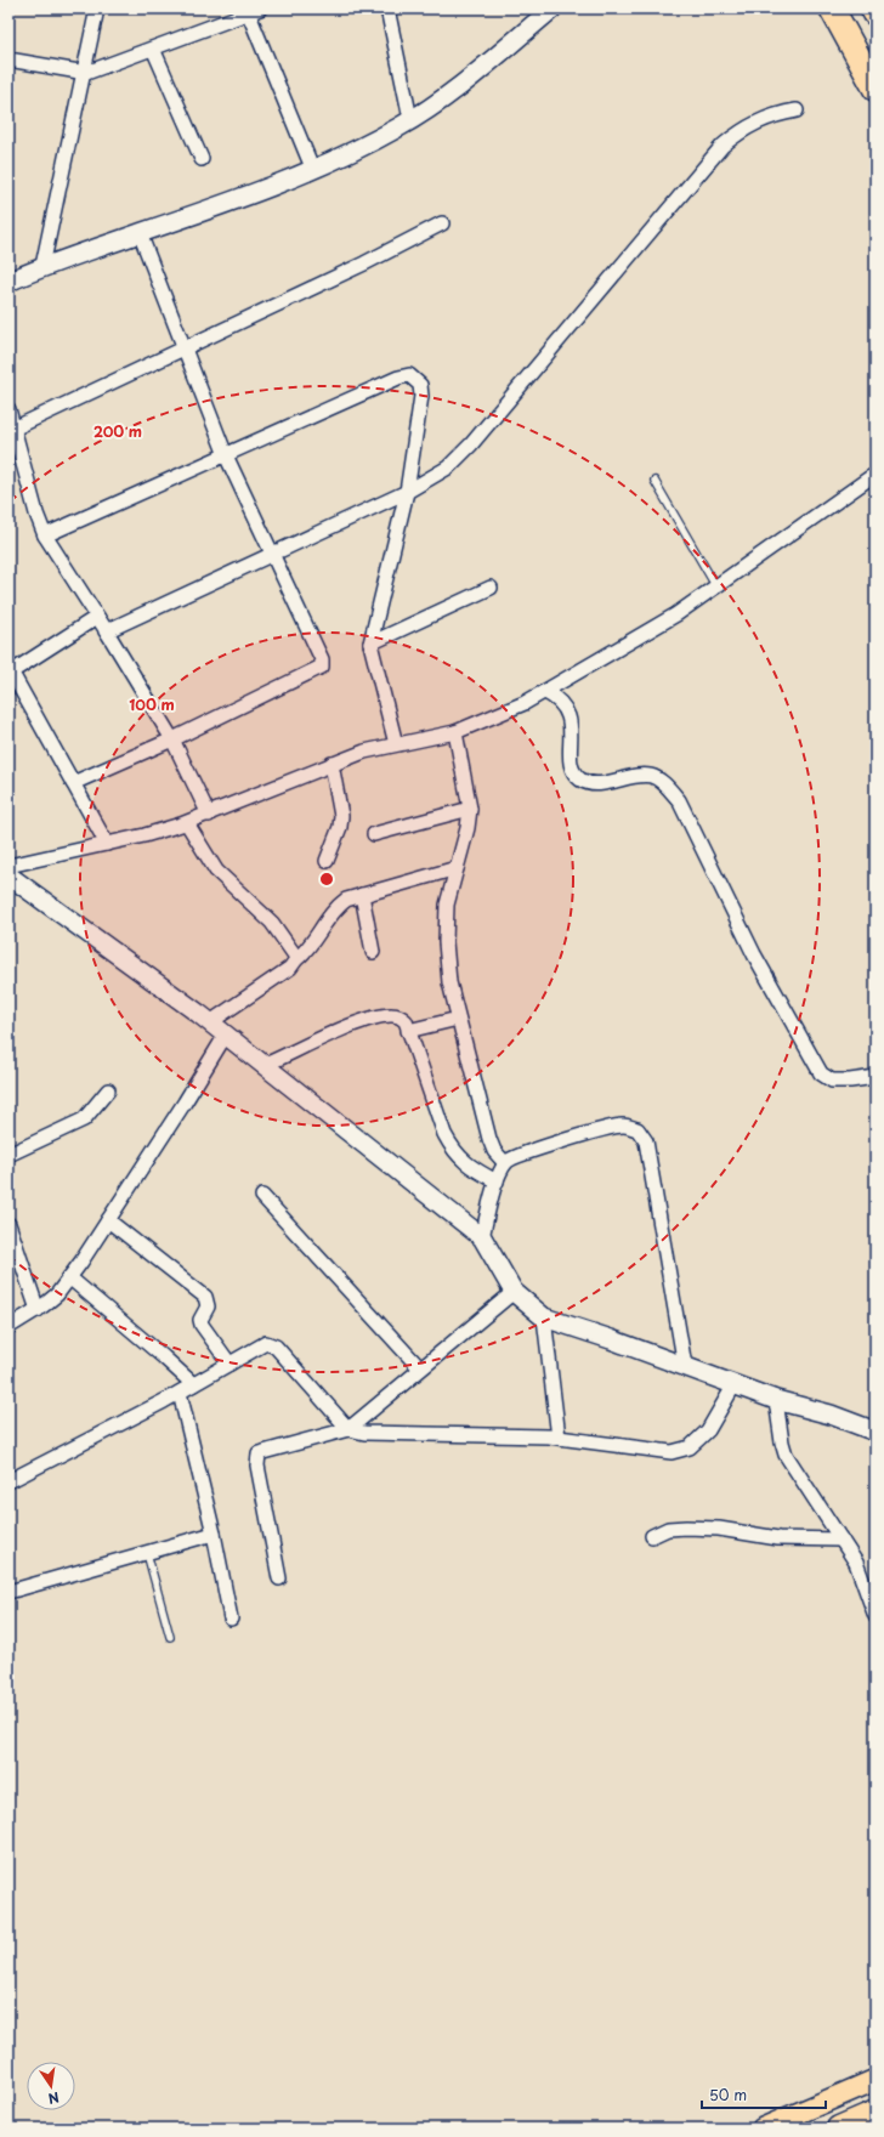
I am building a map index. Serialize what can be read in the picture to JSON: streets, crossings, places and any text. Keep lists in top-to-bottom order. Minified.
{"scale_bar":"50 m","north":"bottom","rings":["200 m","100 m"]}
